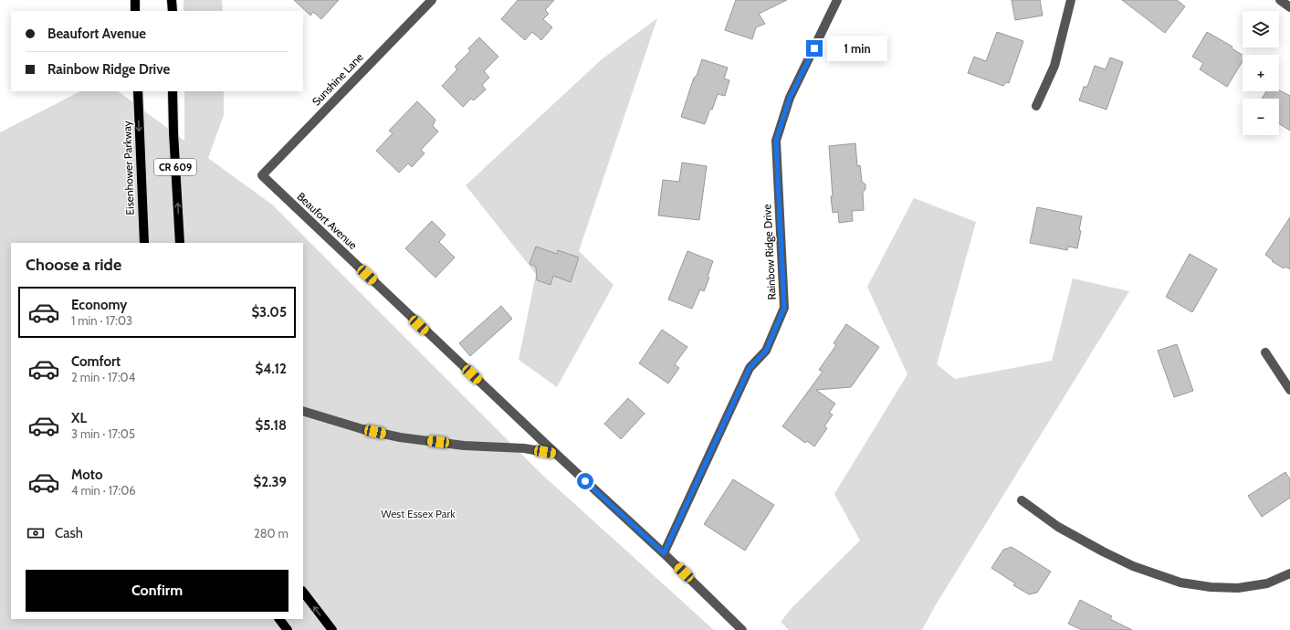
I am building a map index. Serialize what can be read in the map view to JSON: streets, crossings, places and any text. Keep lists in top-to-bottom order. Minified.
{"streets":{"main road":["CR 609","Eisenhower Parkway"],"street":["Sunshine Lane","Beaufort Avenue","Rainbow Ridge Drive"]},"crossings":[["Sunshine Lane","Beaufort Avenue"],["Beaufort Avenue","Rainbow Ridge Drive"]],"parks":["West Essex Park"],"page":{"map_buttons":["+","−"],"banner":["Beaufort Avenue","Rainbow Ridge Drive"],"bubble":"1 min","heading":"Choose a ride","list":[{"name":"Economy","note":"1 min · 17:03","value":"$3.05"},{"name":"Comfort","note":"2 min · 17:04","value":"$4.12"},{"name":"XL","note":"3 min · 17:05","value":"$5.18"},{"name":"Moto","note":"4 min · 17:06","value":"$2.39"}],"pay":["Cash","280 m"],"buttons":"Confirm"}}
